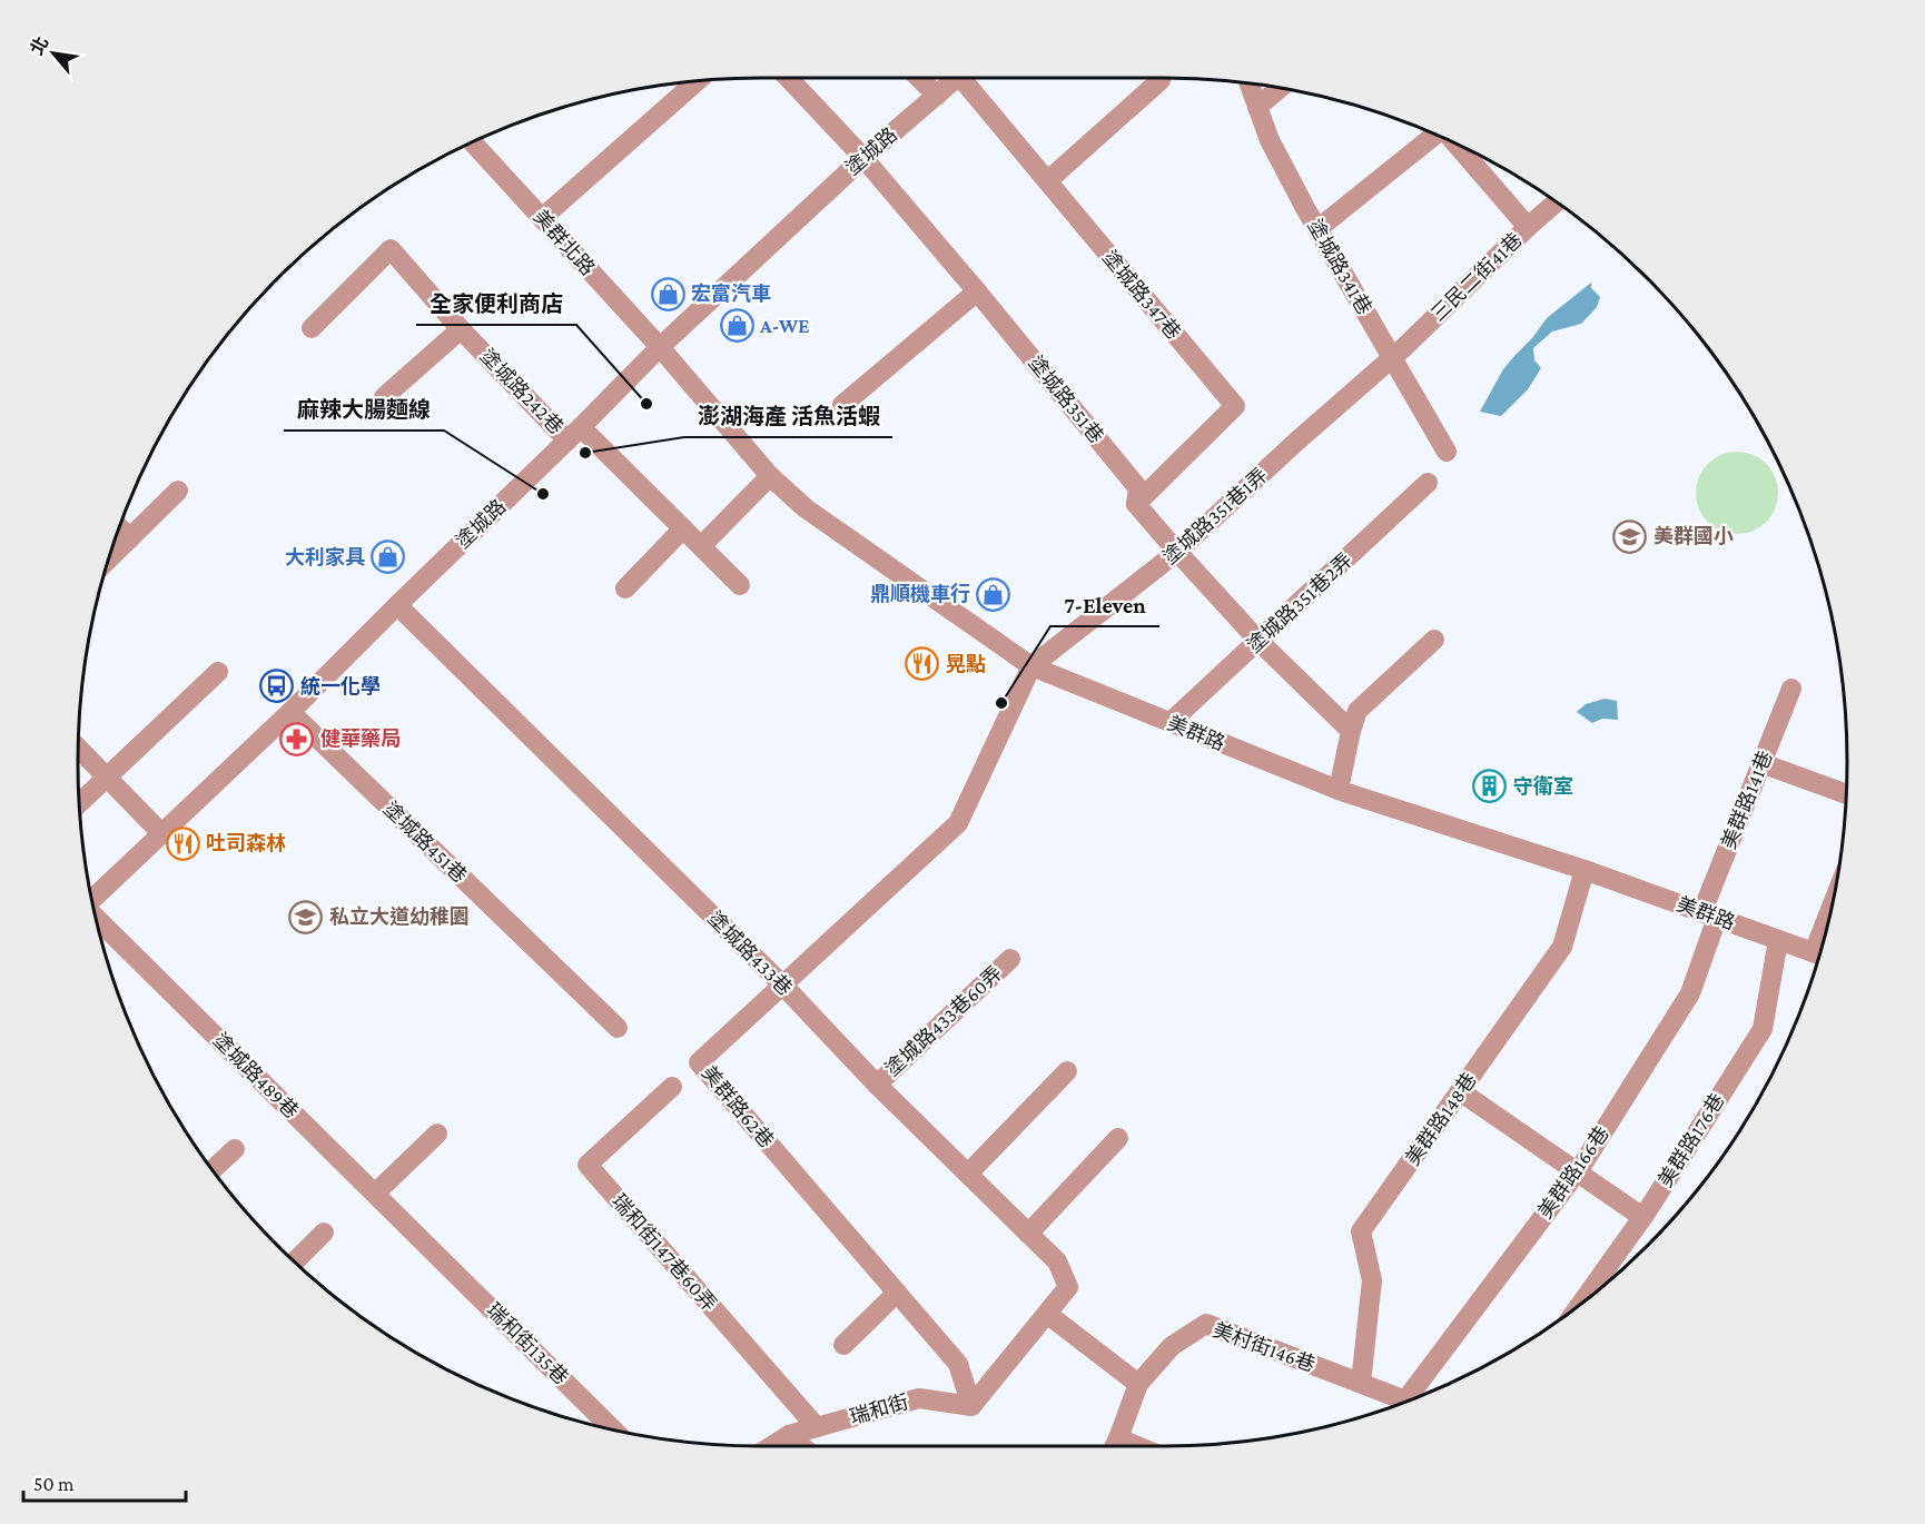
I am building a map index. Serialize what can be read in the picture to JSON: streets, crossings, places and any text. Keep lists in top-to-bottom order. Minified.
{"streets":{"street":["塗城路","美群北路","塗城路341巷","三民二街41巷","塗城路347巷","塗城路242巷","塗城路351巷","塗城路351巷1弄","塗城路351巷2弄","美群路","美群路141巷","塗城路451巷","塗城路433巷","塗城路433巷60弄","塗城路489巷","美群路62巷","美群路148巷","美群路176巷","美群路166巷","瑞和街147巷60弄","瑞和街135巷","美村街146巷","瑞和街"]},"crossings":[["塗城路","美群北路"],["塗城路","塗城路242巷"],["塗城路","塗城路351巷"],["塗城路","美群路"],["塗城路","塗城路451巷"],["塗城路","塗城路433巷"],["美群北路","美群路"],["塗城路341巷","三民二街41巷"],["塗城路341巷","塗城路351巷1弄"],["三民二街41巷","塗城路351巷1弄"],["塗城路347巷","塗城路351巷"],["塗城路351巷","塗城路351巷1弄"],["塗城路351巷","塗城路351巷2弄"],["塗城路351巷1弄","美群路"],["塗城路351巷1弄","美群路62巷"],["塗城路351巷2弄","美群路"],["美群路","美群路141巷"],["美群路","美群路62巷"],["美群路","美群路148巷"],["美群路","美群路176巷"],["美群路","美群路166巷"],["美群路141巷","美群路166巷"],["塗城路433巷","塗城路433巷60弄"],["塗城路433巷","美群路62巷"],["塗城路489巷","瑞和街135巷"],["美群路62巷","瑞和街"],["美群路148巷","美村街146巷"],["瑞和街147巷60弄","瑞和街"]],"places":{"shop":["宏富汽車","A-WE","大利家具","鼎順機車行"],"other":["全家便利商店","澎湖海產 活魚活蝦","麻辣大腸麵線","7-Eleven"],"school or university":["美群國小","私立大道幼稚園"],"restaurant":["晃點","吐司森林"],"bus stop":["統一化學"],"pharmacy":["健華藥局"],"building":["守衛室"]},"scale_bar":"50 m","north":"top left"}
